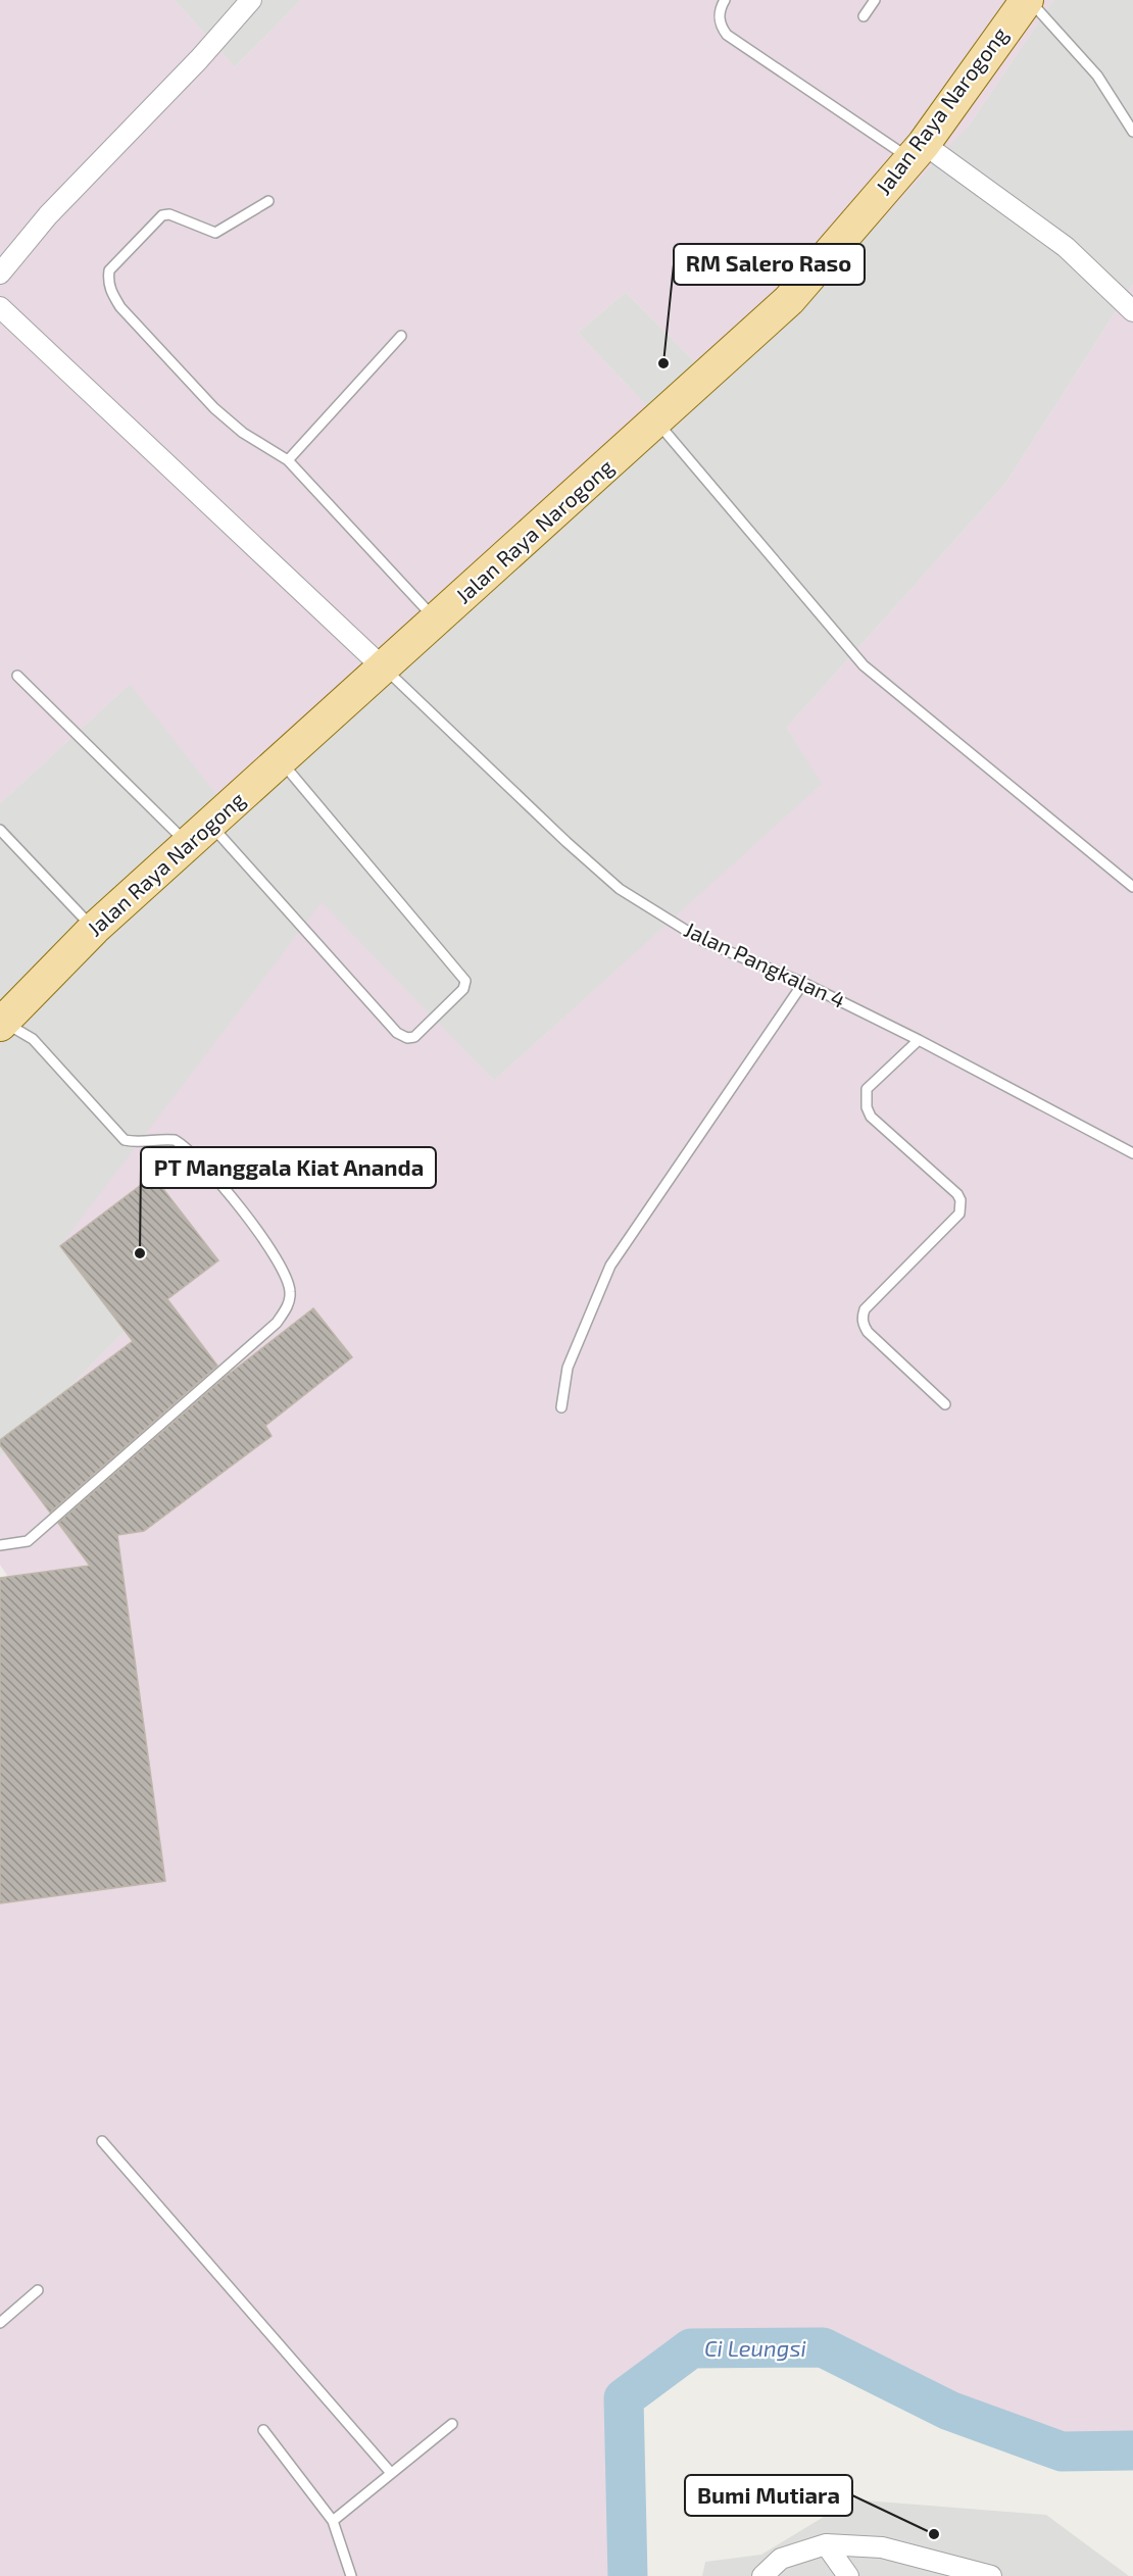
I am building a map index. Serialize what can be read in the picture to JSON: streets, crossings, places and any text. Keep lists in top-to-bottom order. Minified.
{"streets":{"main road":["Jalan Raya Narogong"],"lane":["Jalan Pangkalan 4"]},"crossings":[["Jalan Raya Narogong","Jalan Pangkalan 4"]],"water":["Ci Leungsi"],"places":["RM Salero Raso","PT Manggala Kiat Ananda","Bumi Mutiara"]}
